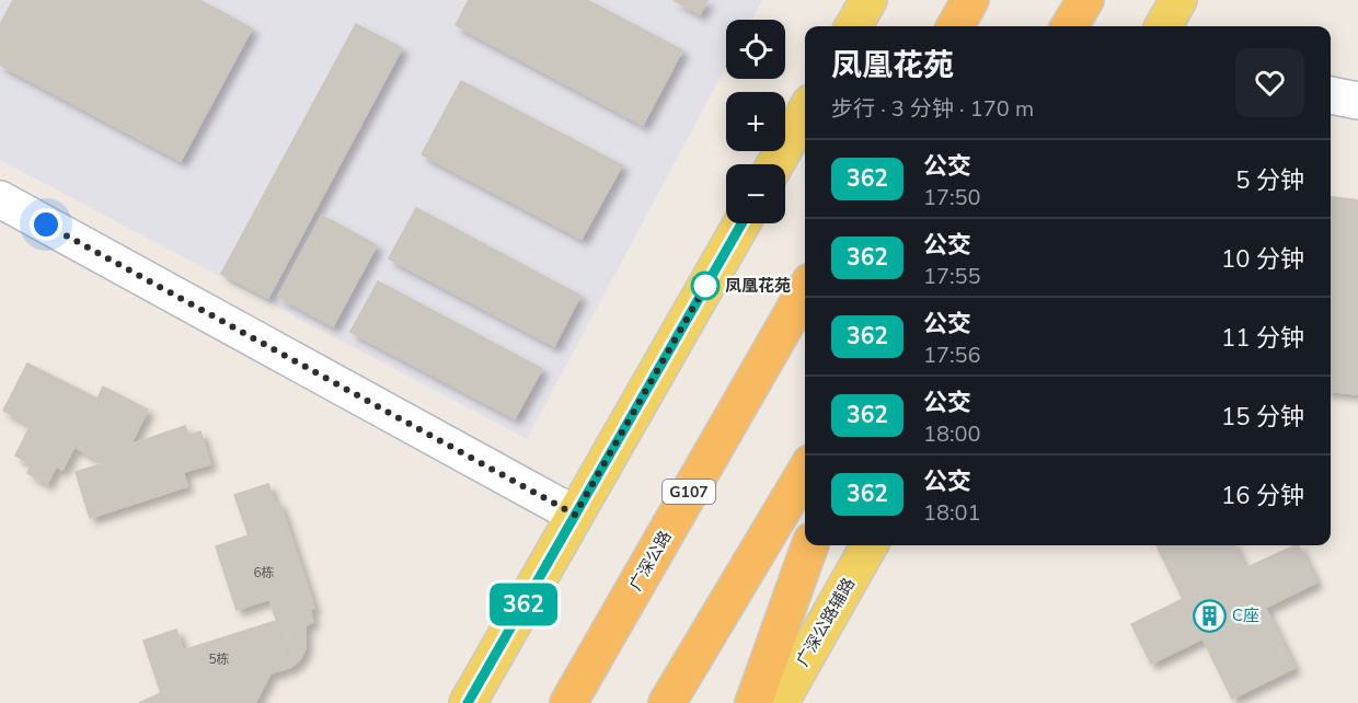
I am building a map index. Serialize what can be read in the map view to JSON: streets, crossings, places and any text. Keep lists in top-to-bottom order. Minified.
{"streets":{"highway":["G107","广深公路"],"main road":["广深公路辅路"]},"places":{"other":["凤凰花苑"],"building":["C座"]},"lines":["bus line 362"],"house_numbers":["6栋","5栋"],"page":{"on_map":"362","map_buttons":["+","−"],"heading":["凤凰花苑","步行 · 3 分钟 · 170 m"],"list":[{"mark":"362","name":"公交","note":"17:50","value":"5 分钟"},{"mark":"362","name":"公交","note":"17:55","value":"10 分钟"},{"mark":"362","name":"公交","note":"17:56","value":"11 分钟"},{"mark":"362","name":"公交","note":"18:00","value":"15 分钟"},{"mark":"362","name":"公交","note":"18:01","value":"16 分钟"}]}}
